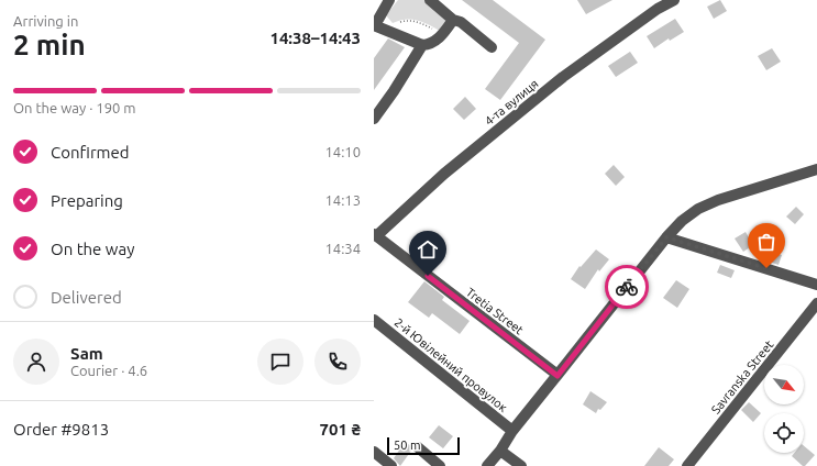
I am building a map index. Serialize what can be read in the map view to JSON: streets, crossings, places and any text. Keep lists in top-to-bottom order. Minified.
{"streets":{"street":["4-та вулиця","Tretia Street","2-й Ювілейний провулок","Savranska Street"]},"crossings":[["4-та вулиця","Tretia Street"]],"scale_bar":"50 m","north":"bottom right","page":{"heading":["2 min","Arriving in","14:38–14:43"],"panel":["Sam","Courier · 4.6","Order #9813","701 ₴"],"bar":"On the way · 190 m","list":[["Confirmed","14:10"],["Preparing","14:13"],["On the way","14:34"],"Delivered"],"scale":"50 m"}}
